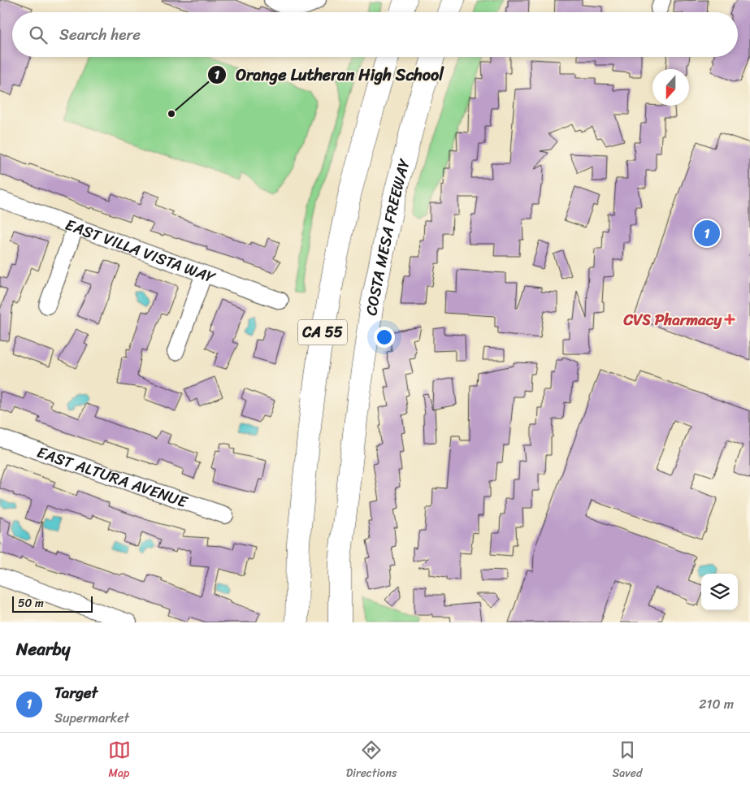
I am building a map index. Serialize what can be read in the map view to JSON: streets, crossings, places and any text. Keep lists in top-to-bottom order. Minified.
{"streets":{"highway":["COSTA MESA FREEWAY","CA 55"],"street":["EAST VILLA VISTA WAY","EAST ALTURA AVENUE"]},"places":{"other":["Orange Lutheran High School"],"health":["CVS Pharmacy"]},"scale_bar":"50 m","north":"bottom","page":{"search":"Search here","pins":"1","scale":"50 m","heading":"Nearby","list":[{"mark":"1","name":"Target","note":"Supermarket","value":"210 m"}],"nav":["Map","Directions","Saved"]}}
